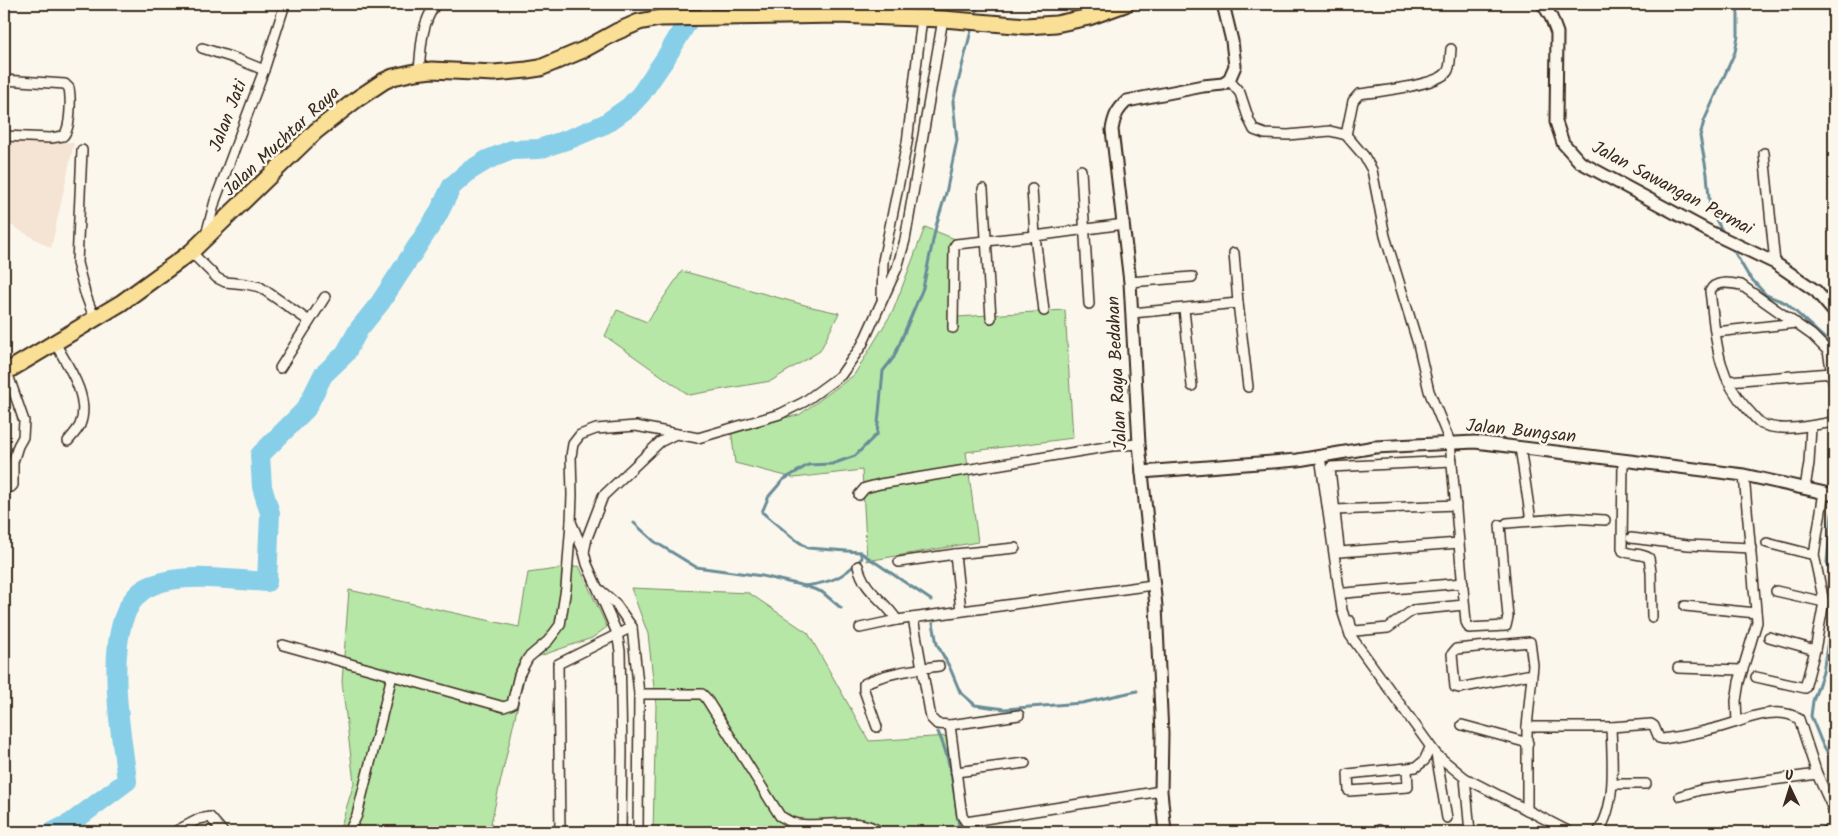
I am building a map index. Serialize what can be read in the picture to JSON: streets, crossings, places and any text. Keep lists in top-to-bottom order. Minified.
{"streets":{"highway":["Jalan Muchtar Raya"],"street":["Jalan Jati","Jalan Sawangan Permai","Jalan Raya Bedahan","Jalan Bungsan"]},"crossings":[["Jalan Jati","Jalan Muchtar Raya"],["Jalan Raya Bedahan","Jalan Bungsan"]],"north":"top"}
